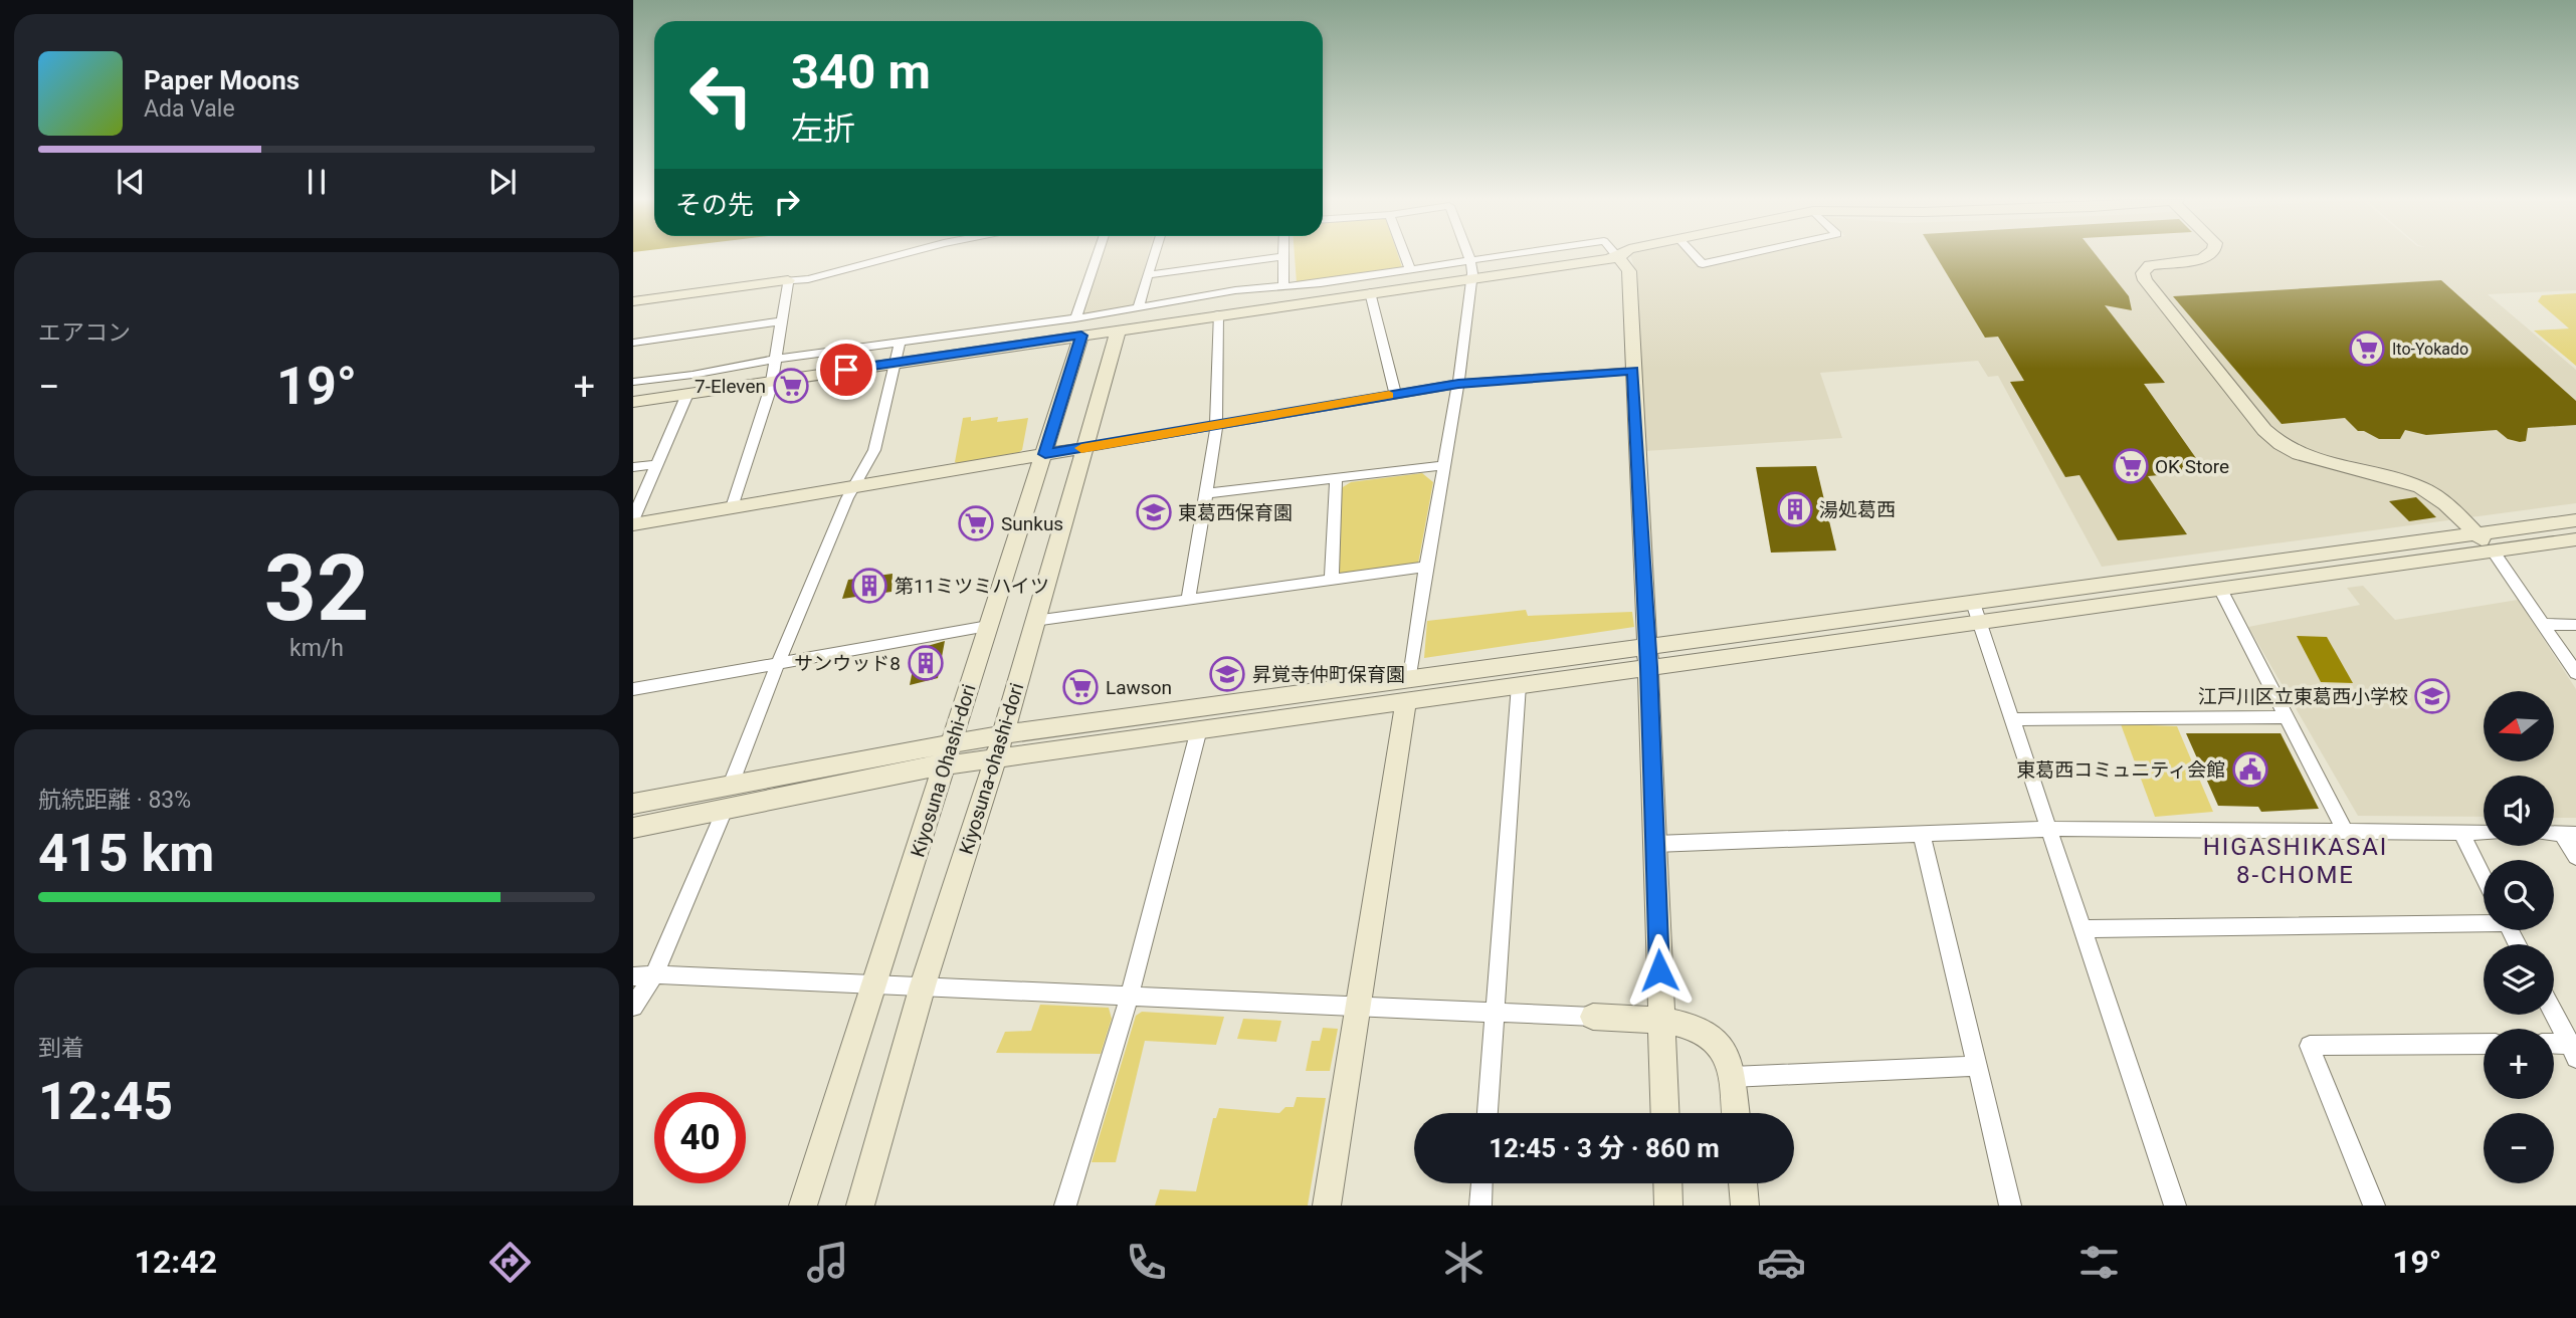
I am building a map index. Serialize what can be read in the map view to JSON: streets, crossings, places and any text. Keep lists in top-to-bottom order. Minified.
{"streets":{"street":["Kiyosuna-ohashi-dori","Kiyosuna Ohashi-dori"]},"districts":["HIGASHIKASAI 8-CHOME"],"places":{"supermarket":["Ito-Yokado","7-Eleven","OK Store","Sunkus","Lawson"],"building":["湯処葛西","第11ミツミハイツ","サンウッド8"],"school or university":["東葛西保育園","昇覚寺仲町保育園","江戸川区立東葛西小学校"],"public building":["東葛西コミュニティ会館"]},"north":"left","page":{"turn":["340 m","左折"],"song":["Paper Moons","Ada Vale"],"then":"その先","tile":["エアコン",["32","km/h"],["航続距離 · 83%","415 km"],["到着","12:45"]],"heat":["−","19°","+"],"map_buttons":["+","−"],"limit":"40","trip":"12:45 · 3 分 · 860 m","tabs":["12:42","19°"]}}
